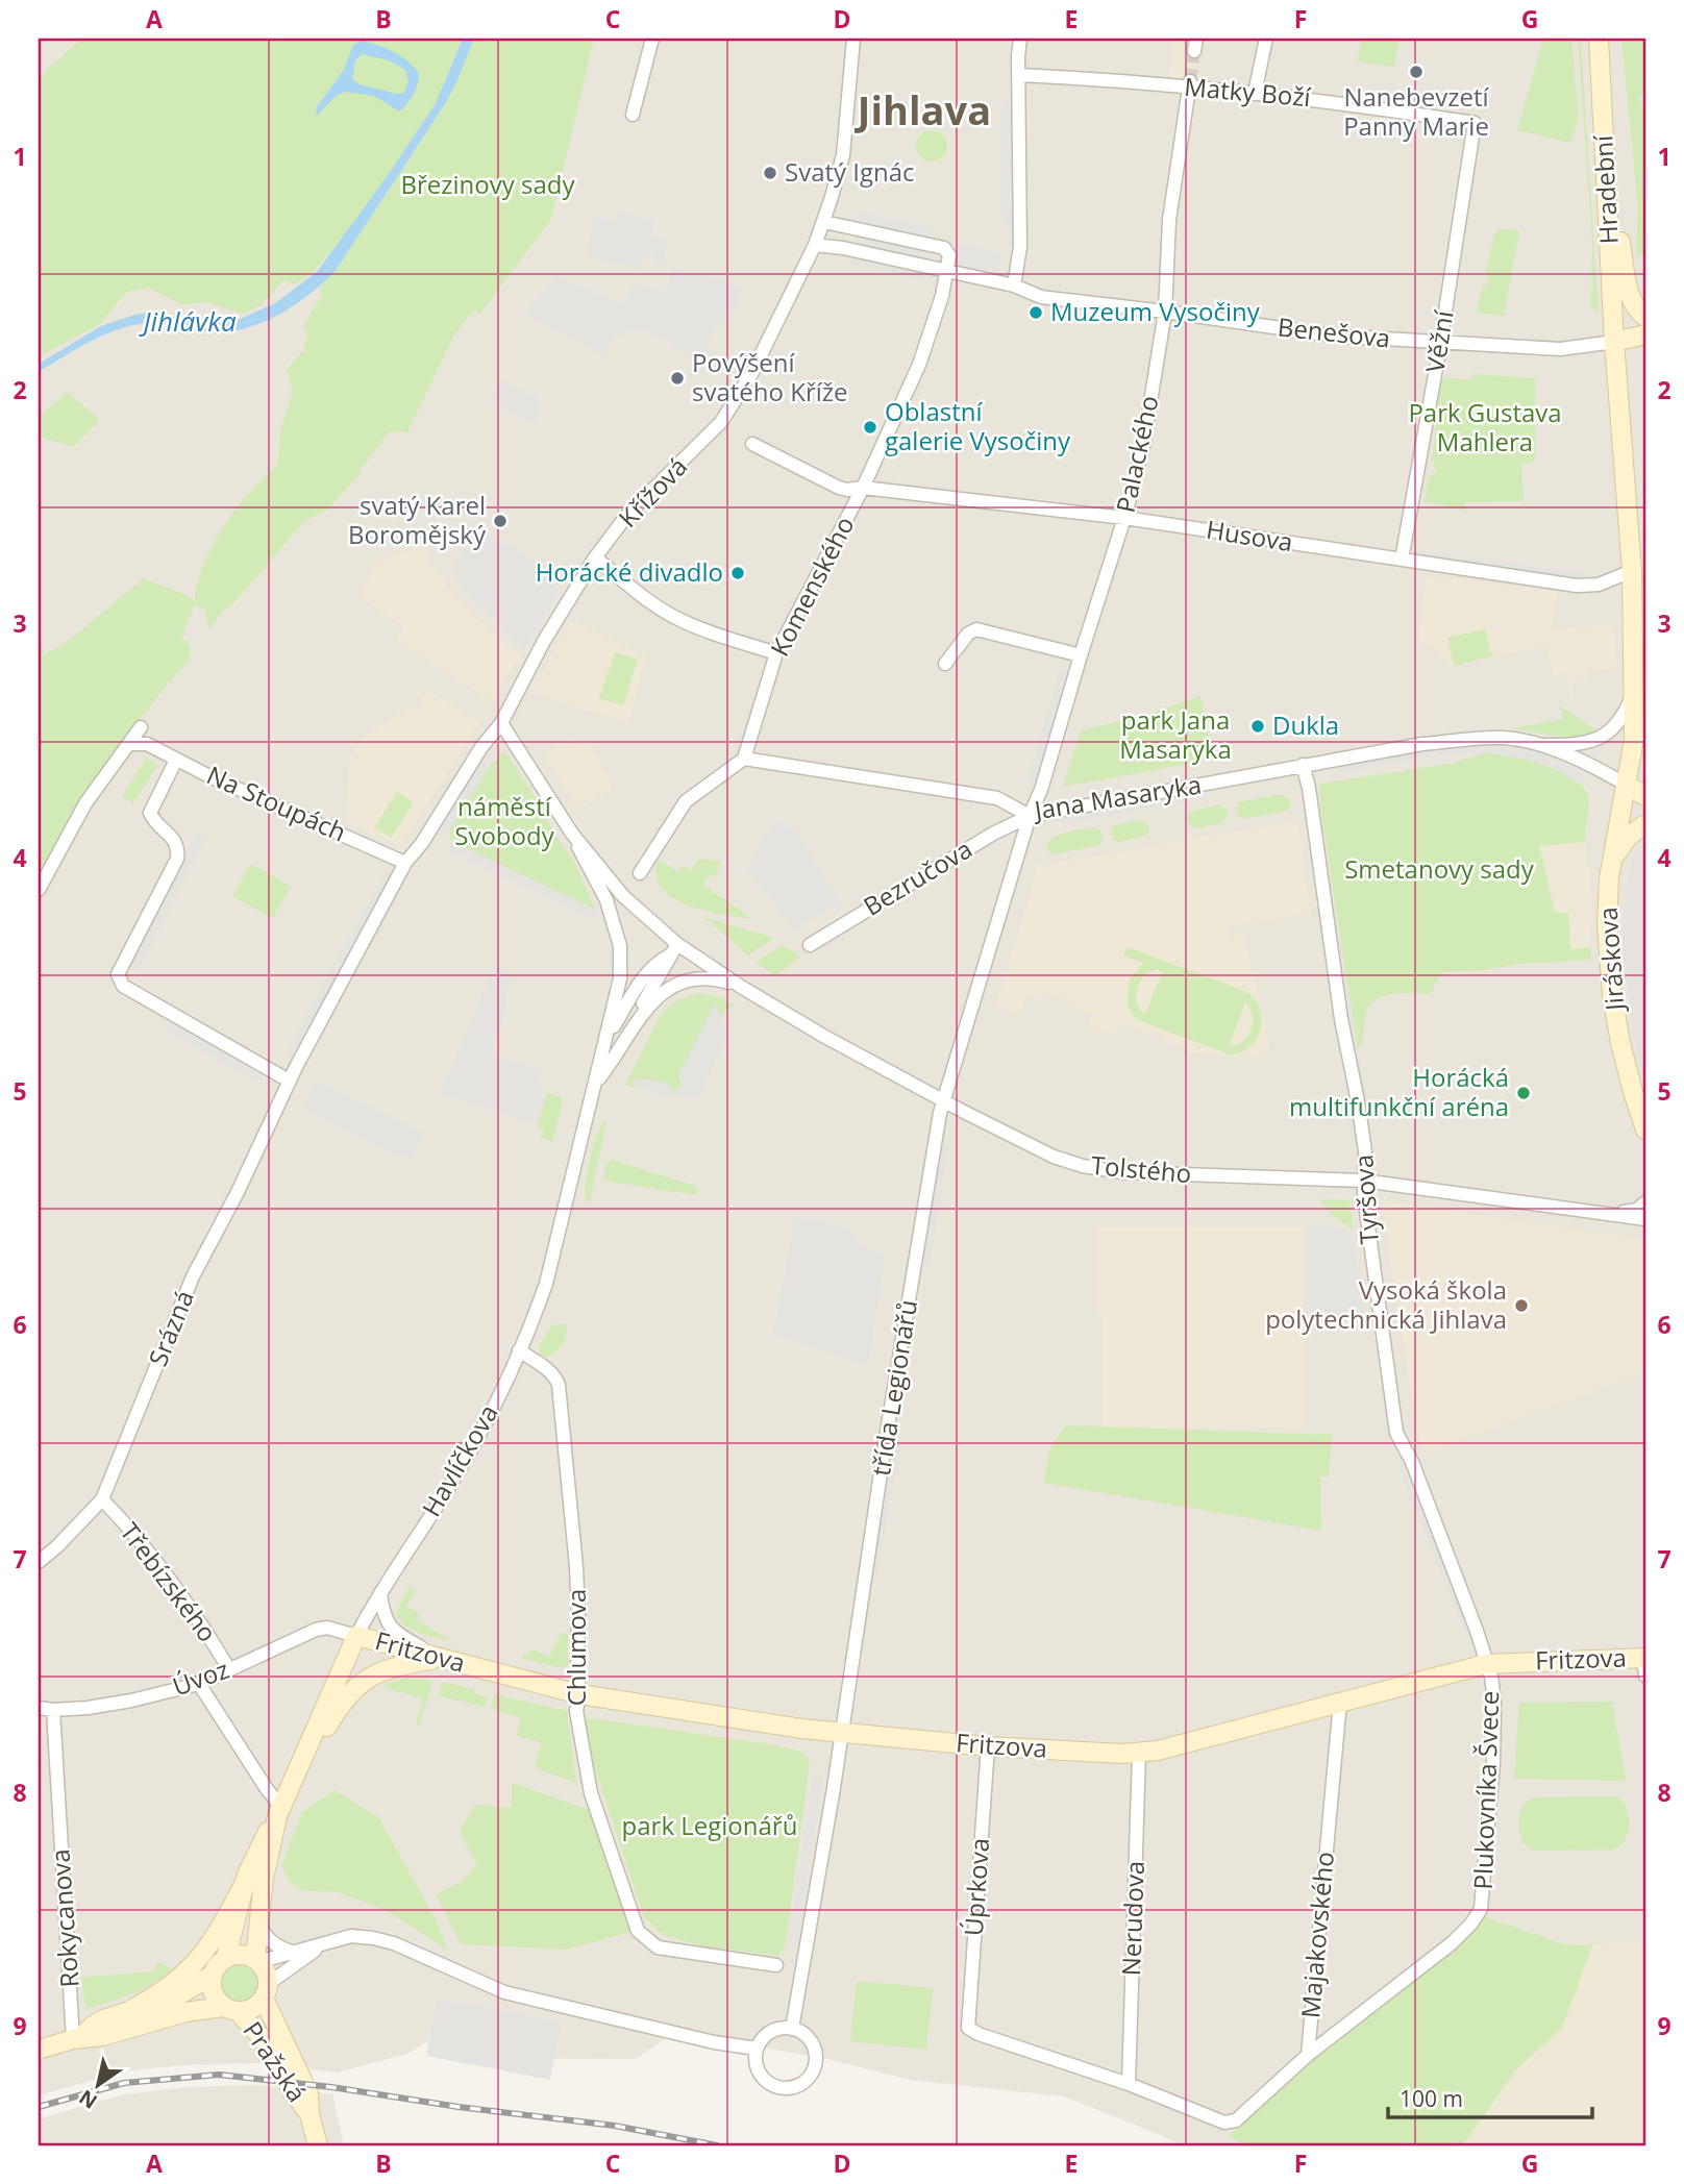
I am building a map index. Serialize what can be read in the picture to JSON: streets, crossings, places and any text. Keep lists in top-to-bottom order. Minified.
{"streets":{"street":["Matky Boží","Hradební","Benešova","Věžní","Palackého","Křížová","Husova","Komenského","Jana Masaryka","Na Stoupách","Bezručova","Jiráskova","Tolstého","Tyršova","Srázná","třída Legionářů","Havlíčkova","Třebízského","Chlumova","Fritzova","Úvoz","Plukovníka Švece","Úprkova","Rokycanova","Nerudova","Majakovského","Pražská"]},"crossings":[["Matky Boží","Věžní"],["Matky Boží","Palackého"],["Hradební","Benešova"],["Hradební","Husova"],["Hradební","Jiráskova"],["Benešova","Věžní"],["Benešova","Palackého"],["Benešova","Křížová"],["Benešova","Komenského"],["Věžní","Husova"],["Palackého","Husova"],["Palackého","Jana Masaryka"],["Palackého","Bezručova"],["Palackého","třída Legionářů"],["Husova","Komenského"],["Husova","Jiráskova"],["Komenského","Jana Masaryka"],["Jana Masaryka","Bezručova"],["Jana Masaryka","Jiráskova"],["Jana Masaryka","Tyršova"],["Jana Masaryka","třída Legionářů"],["Na Stoupách","Srázná"],["Bezručova","třída Legionářů"],["Tolstého","Tyršova"],["Tolstého","třída Legionářů"],["Tolstého","Havlíčkova"],["Tyršova","Fritzova"],["Tyršova","Plukovníka Švece"],["Srázná","Třebízského"],["třída Legionářů","Fritzova"],["Havlíčkova","Třebízského"],["Havlíčkova","Chlumova"],["Havlíčkova","Fritzova"],["Havlíčkova","Úvoz"],["Havlíčkova","Rokycanova"],["Havlíčkova","Pražská"],["Třebízského","Úvoz"],["Chlumova","Fritzova"],["Fritzova","Úvoz"],["Fritzova","Plukovníka Švece"],["Fritzova","Úprkova"],["Fritzova","Nerudova"],["Fritzova","Majakovského"],["Úvoz","Rokycanova"],["Plukovníka Švece","Majakovského"],["Úprkova","Nerudova"],["Úprkova","Majakovského"],["Nerudova","Majakovského"]],"districts":["Jihlava"],"water":["Jihlávka"],"parks":["Březinovy sady","Park Gustava Mahlera","park Jana Masaryka","náměstí Svobody","Smetanovy sady","park Legionářů"],"places":["Nanebevzetí Panny Marie","Svatý Ignác","Muzeum Vysočiny","Povýšení svatého Kříže","Oblastní galerie Vysočiny","svatý Karel Boromějský","Horácké divadlo","Dukla","Horácká multifunkční aréna","Vysoká škola polytechnická Jihlava"],"scale_bar":"100 m","north":"bottom left","grid":{"columns":["A","B","C","D","E","F","G"],"rows":["1","2","3","4","5","6","7","8","9"]}}
